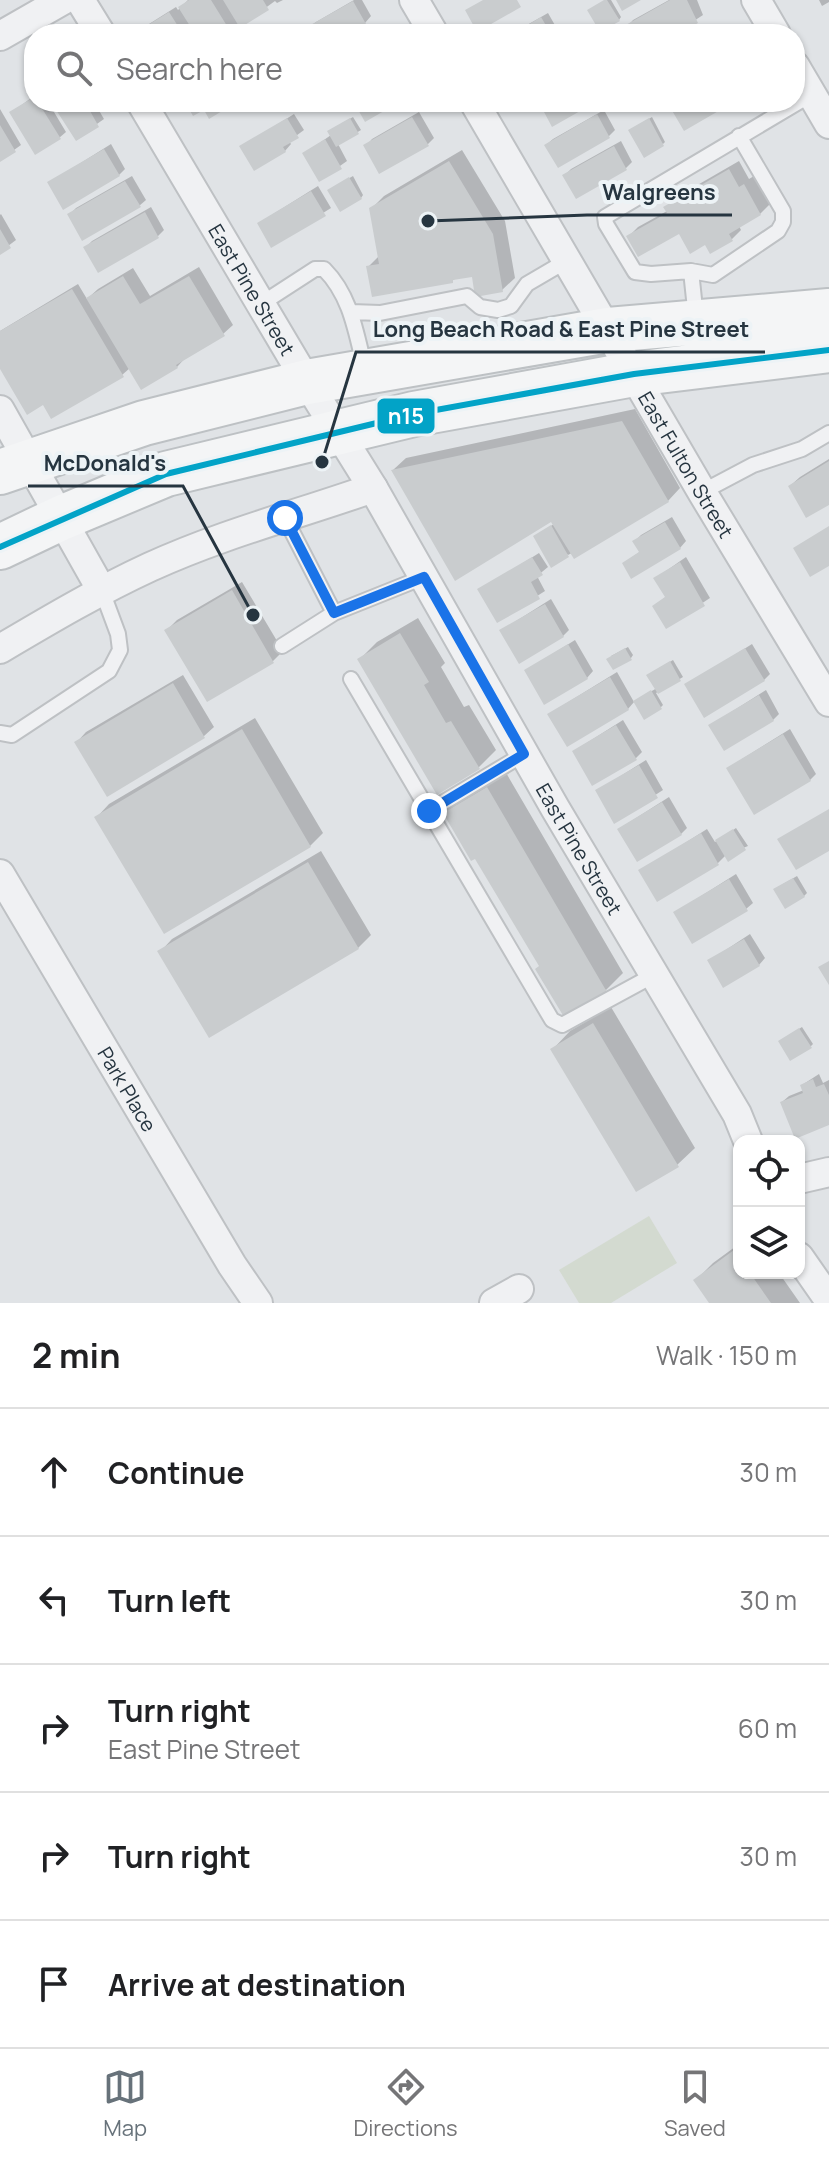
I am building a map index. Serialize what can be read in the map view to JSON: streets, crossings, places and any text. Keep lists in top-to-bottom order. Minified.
{"streets":{"street":["East Pine Street","East Fulton Street","Park Place"]},"places":["Walgreens","Long Beach Road & East Pine Street","McDonald's"],"lines":["transit line n15"],"page":{"search":"Search here","heading":["2 min","Walk · 150 m"],"list":[["Continue","30 m"],["Turn left","30 m"],["Turn right","East Pine Street","60 m"],["Turn right","30 m"],"Arrive at destination"],"nav":["Map","Directions","Saved"]}}
